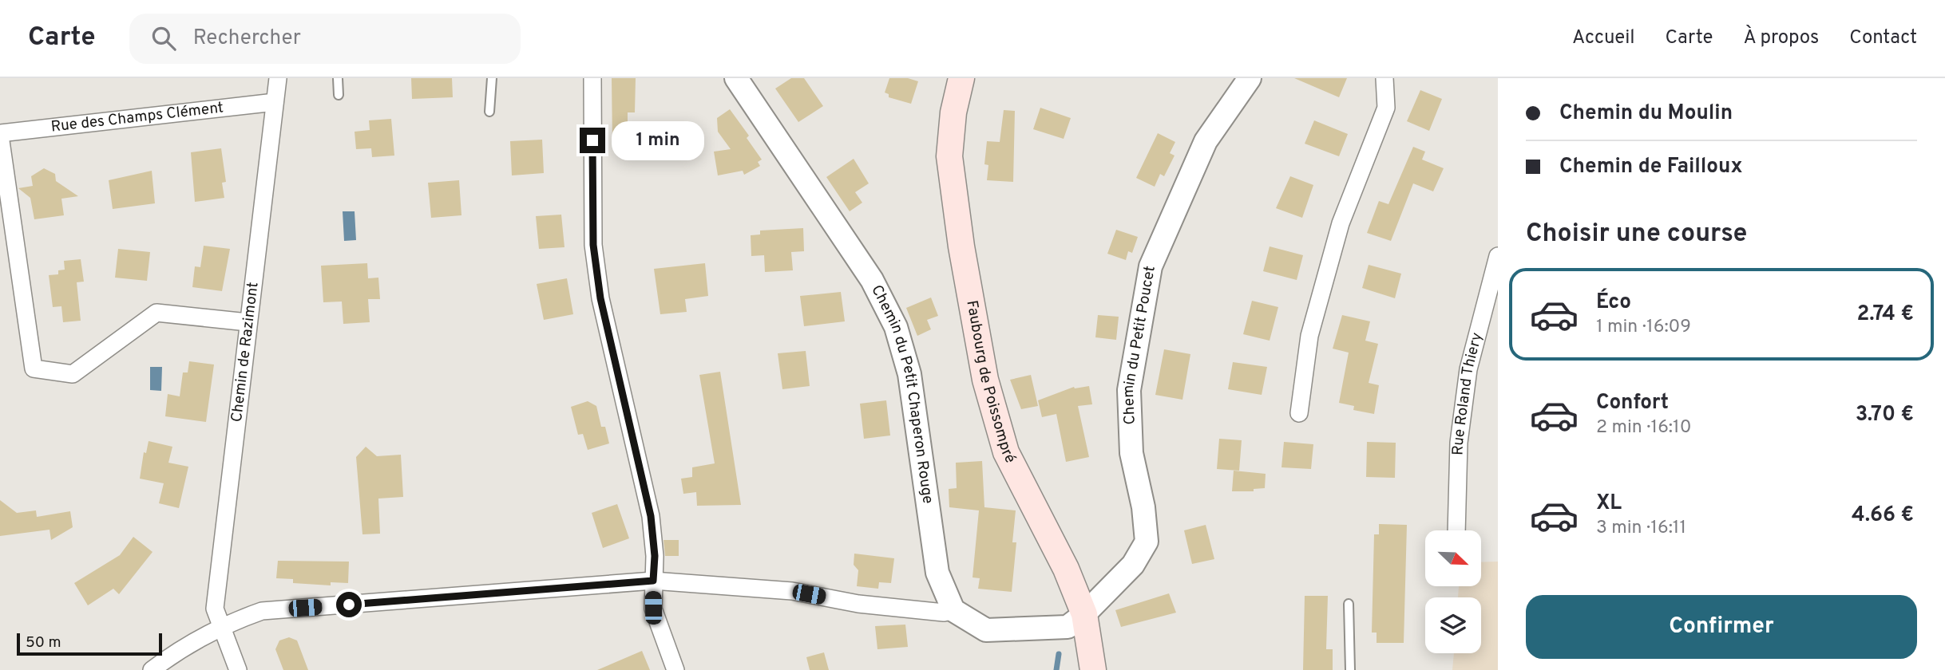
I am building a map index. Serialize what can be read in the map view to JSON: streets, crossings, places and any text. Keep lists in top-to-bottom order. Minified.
{"streets":{"main road":["Faubourg de Poissompré"],"street":["Rue des Champs Clément","Chemin du Petit Poucet","Chemin de Razimont","Rue Roland Thiery","Chemin du Petit Chaperon Rouge"]},"crossings":[["Rue des Champs Clément","Chemin de Razimont"],["Chemin du Petit Poucet","Faubourg de Poissompré"]],"scale_bar":"50 m","north":"bottom right","page":{"header":"Carte","search":"Rechercher","nav":["Accueil","Carte","À propos","Contact"],"banner":["Chemin du Moulin","Chemin de Failloux"],"bubble":"1 min","heading":"Choisir une course","list":[{"name":"Éco","note":"1 min · 16:09","value":"2.74 €"},{"name":"Confort","note":"2 min · 16:10","value":"3.70 €"},{"name":"XL","note":"3 min · 16:11","value":"4.66 €"}],"buttons":"Confirmer","scale":"50 m"}}
